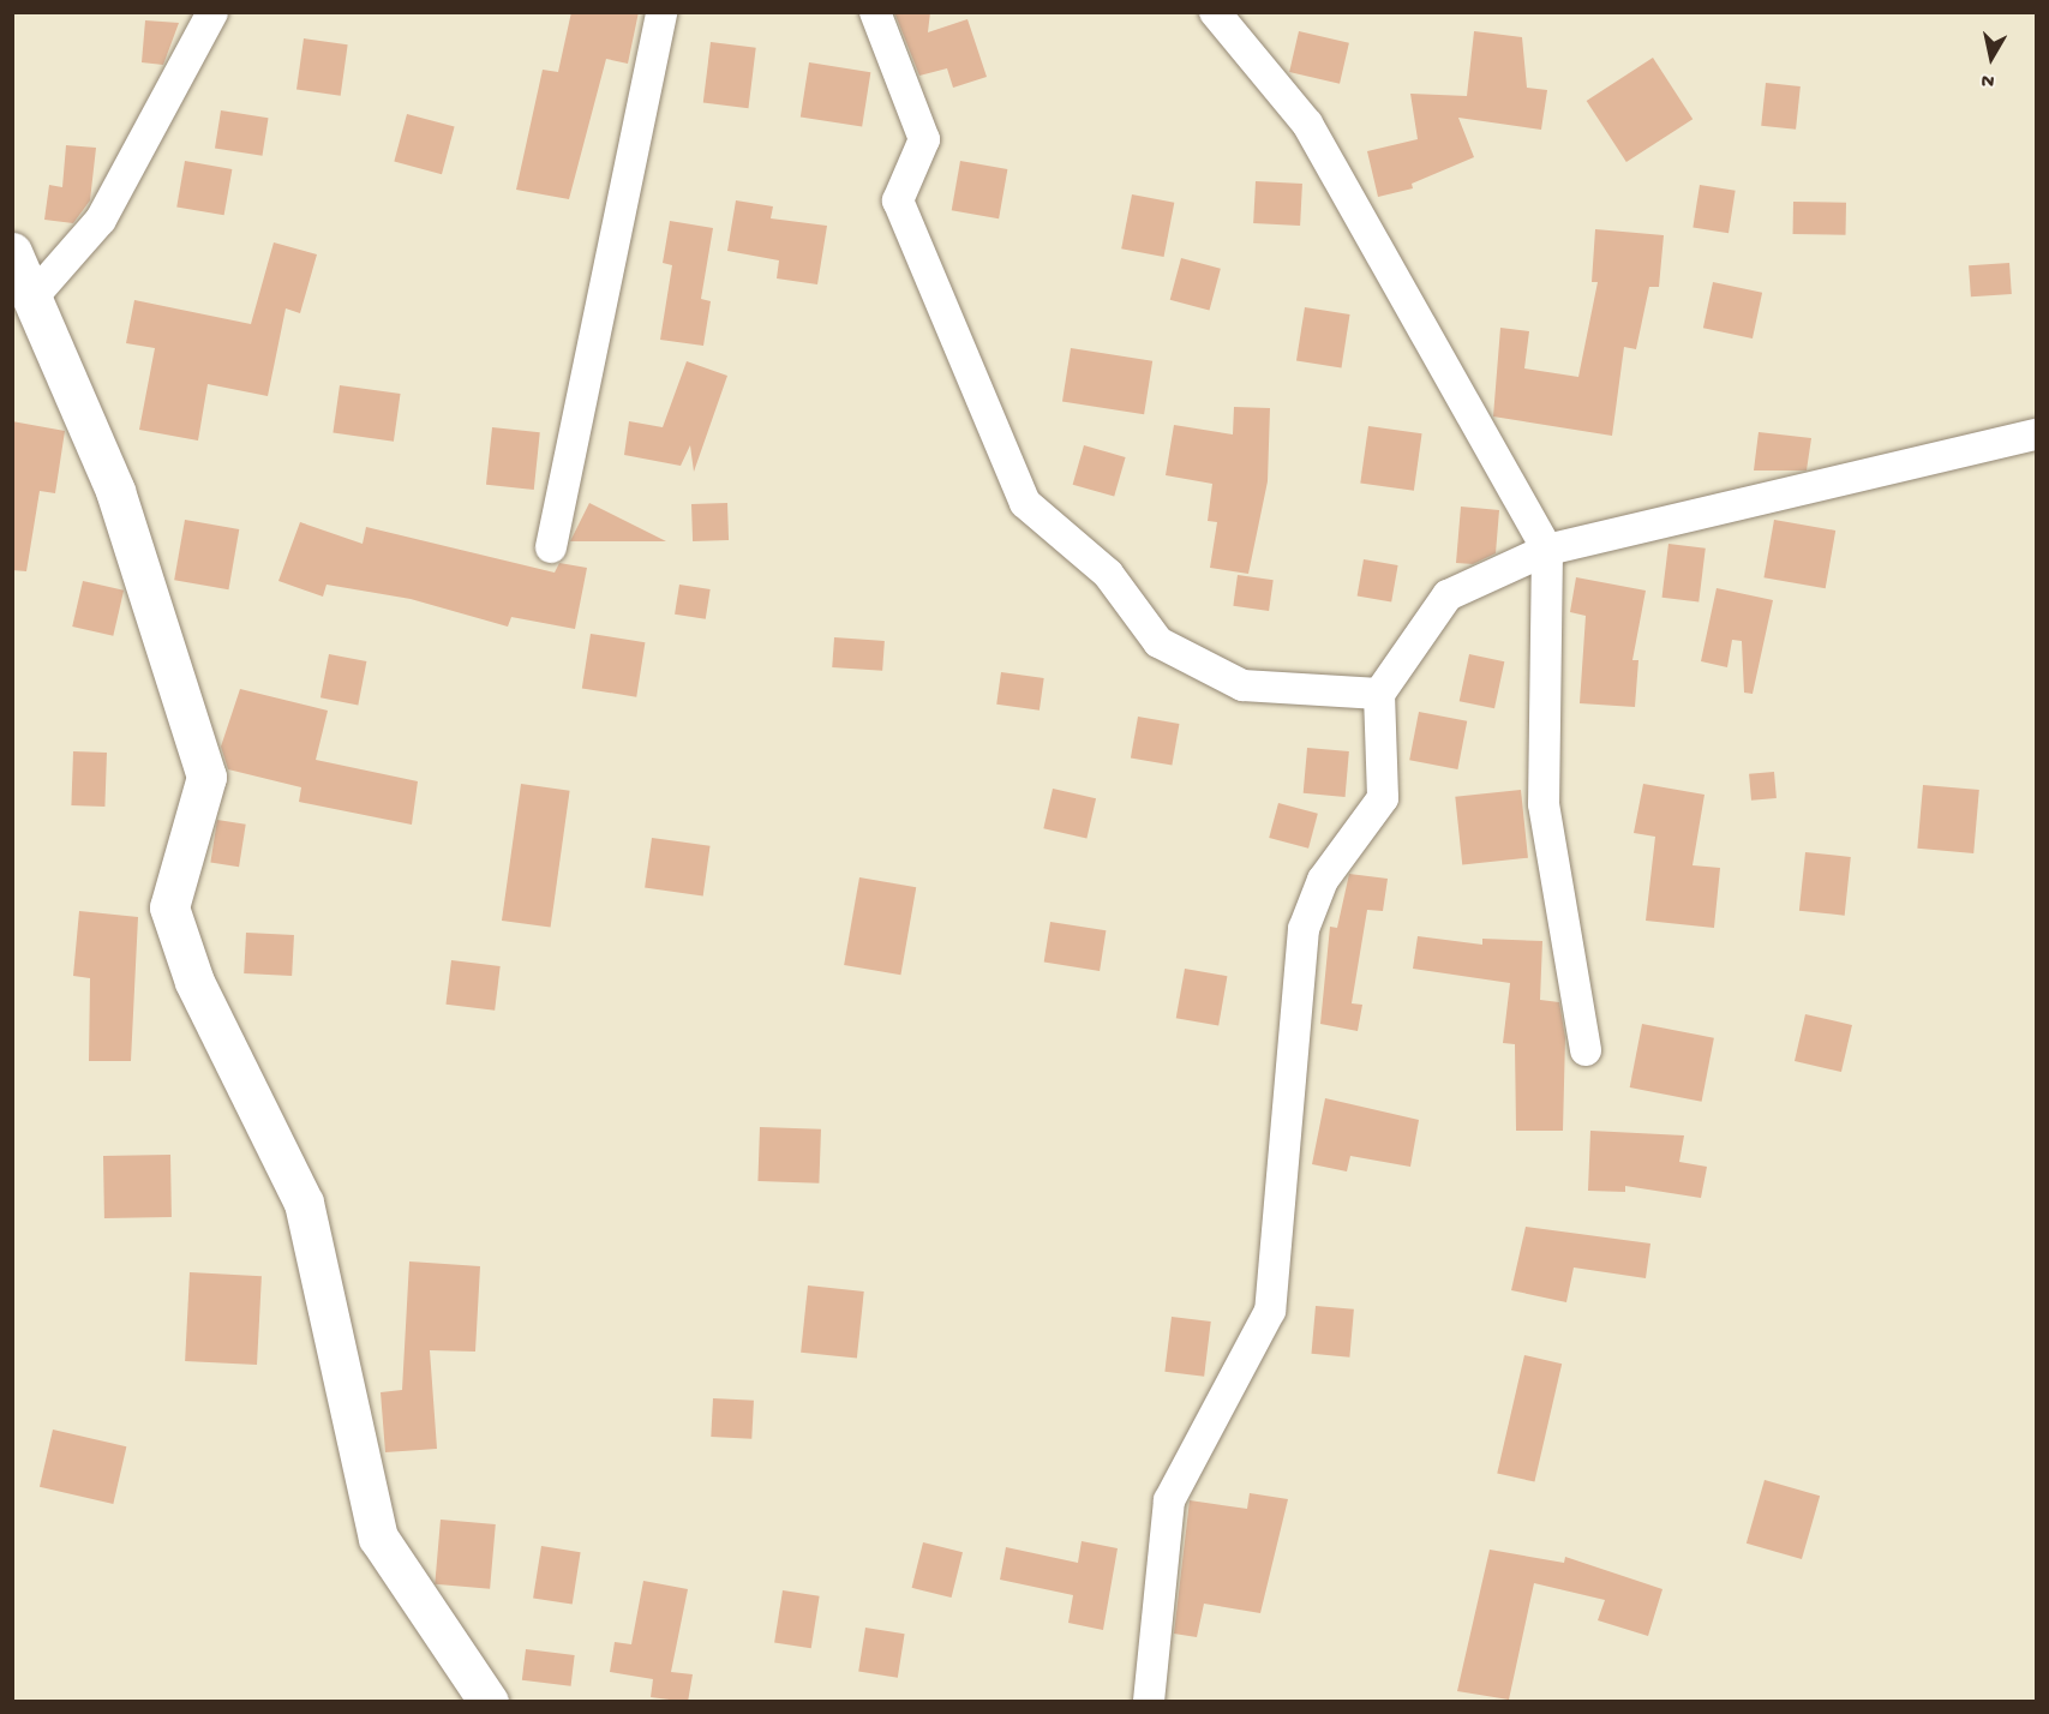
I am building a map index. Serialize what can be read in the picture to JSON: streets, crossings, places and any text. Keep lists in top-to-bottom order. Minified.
{"north":"bottom"}
